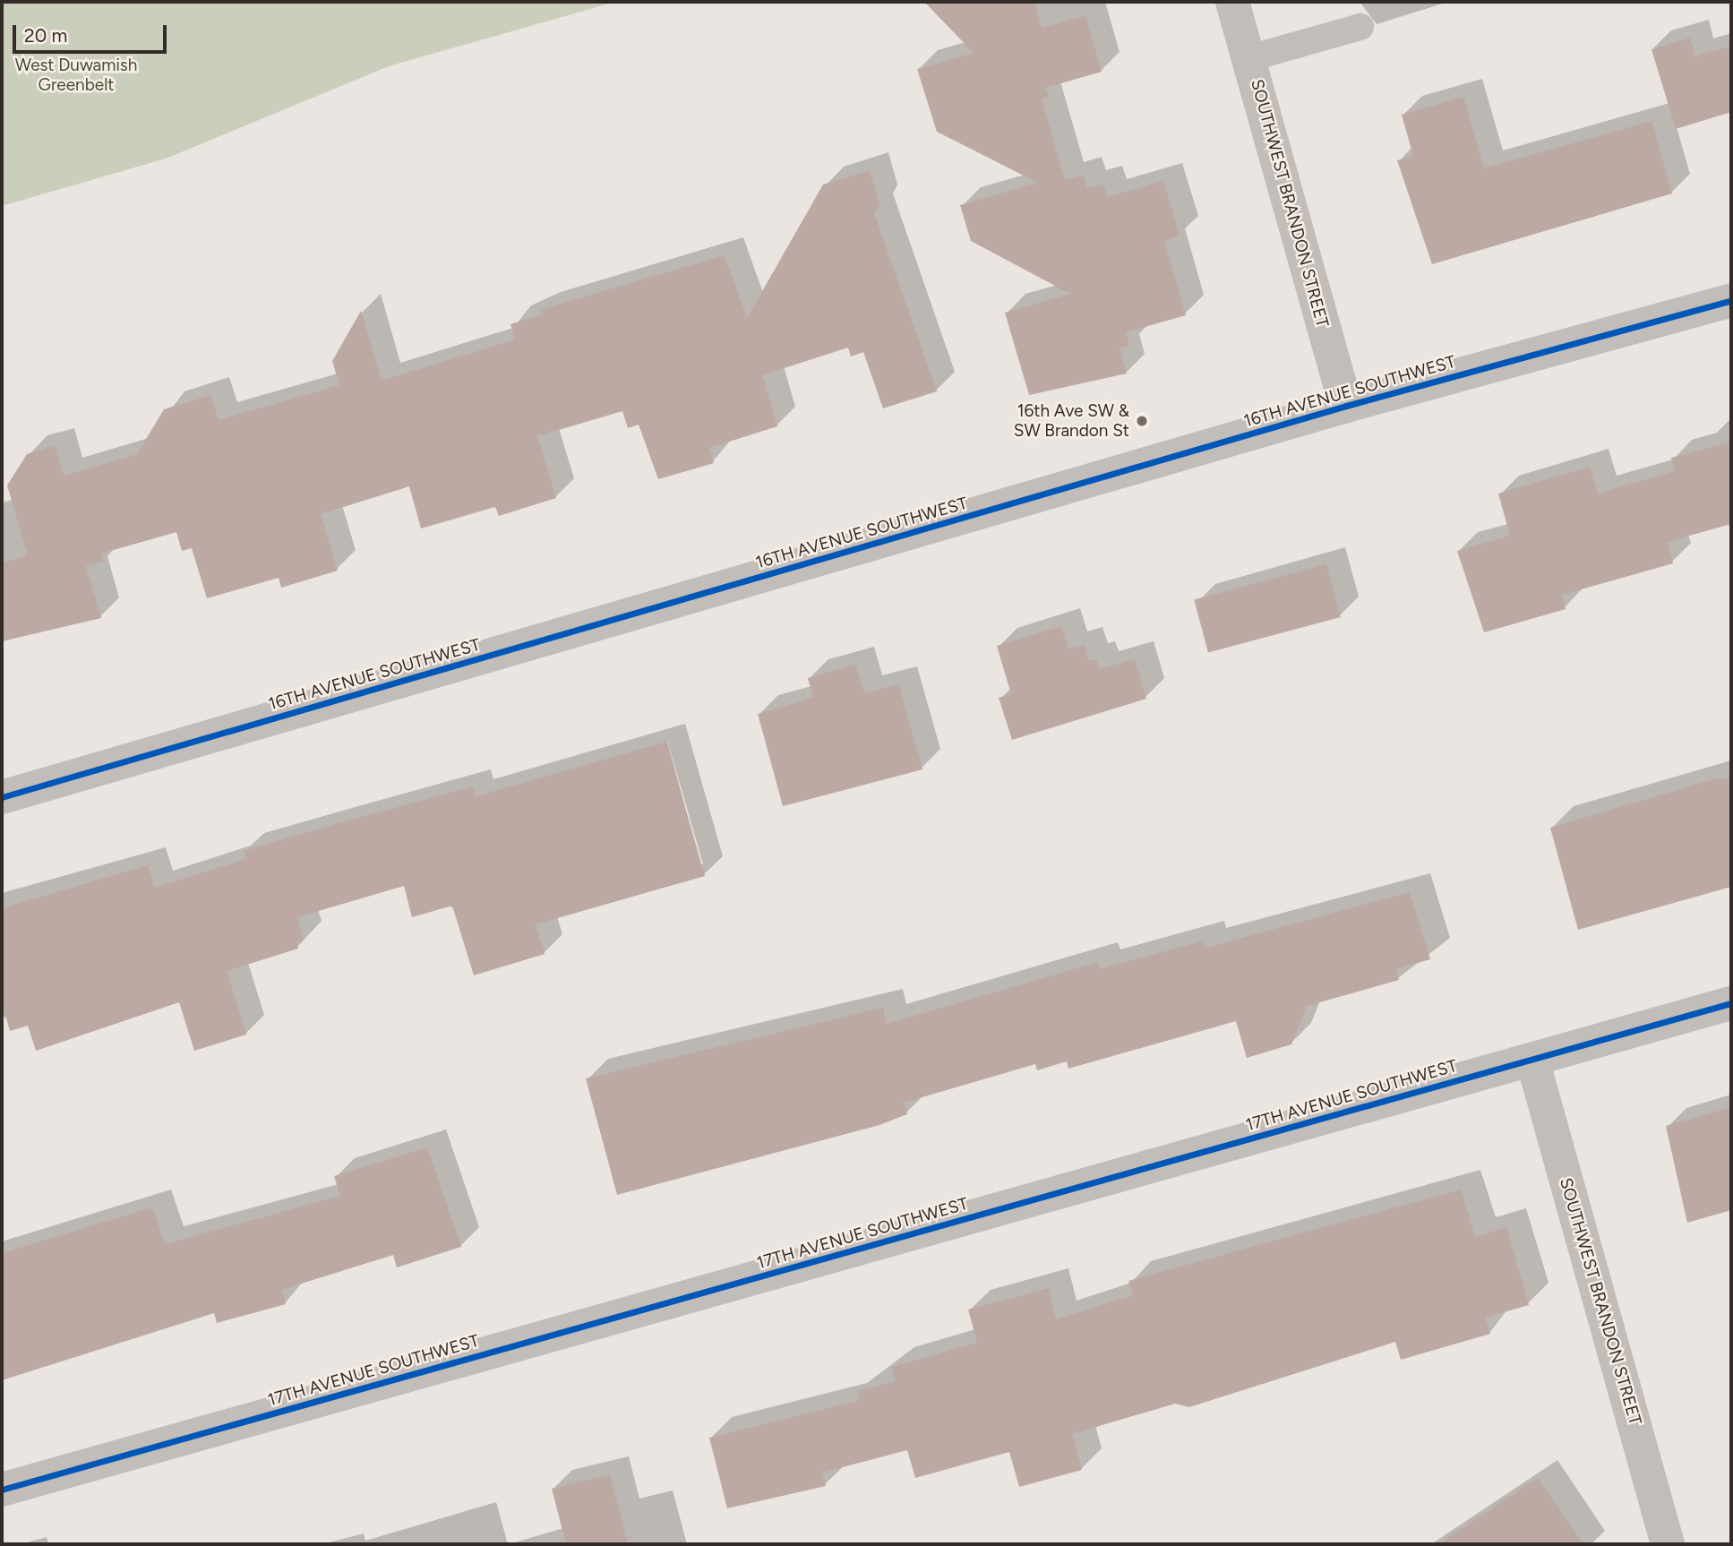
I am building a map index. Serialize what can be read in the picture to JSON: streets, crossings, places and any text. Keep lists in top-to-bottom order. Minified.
{"streets":{"street":["SOUTHWEST BRANDON STREET","16TH AVENUE SOUTHWEST","17TH AVENUE SOUTHWEST"]},"crossings":[["SOUTHWEST BRANDON STREET","16TH AVENUE SOUTHWEST"],["SOUTHWEST BRANDON STREET","17TH AVENUE SOUTHWEST"]],"parks":["West Duwamish Greenbelt"],"places":["16th Ave SW & SW Brandon St"],"scale_bar":"20 m"}
